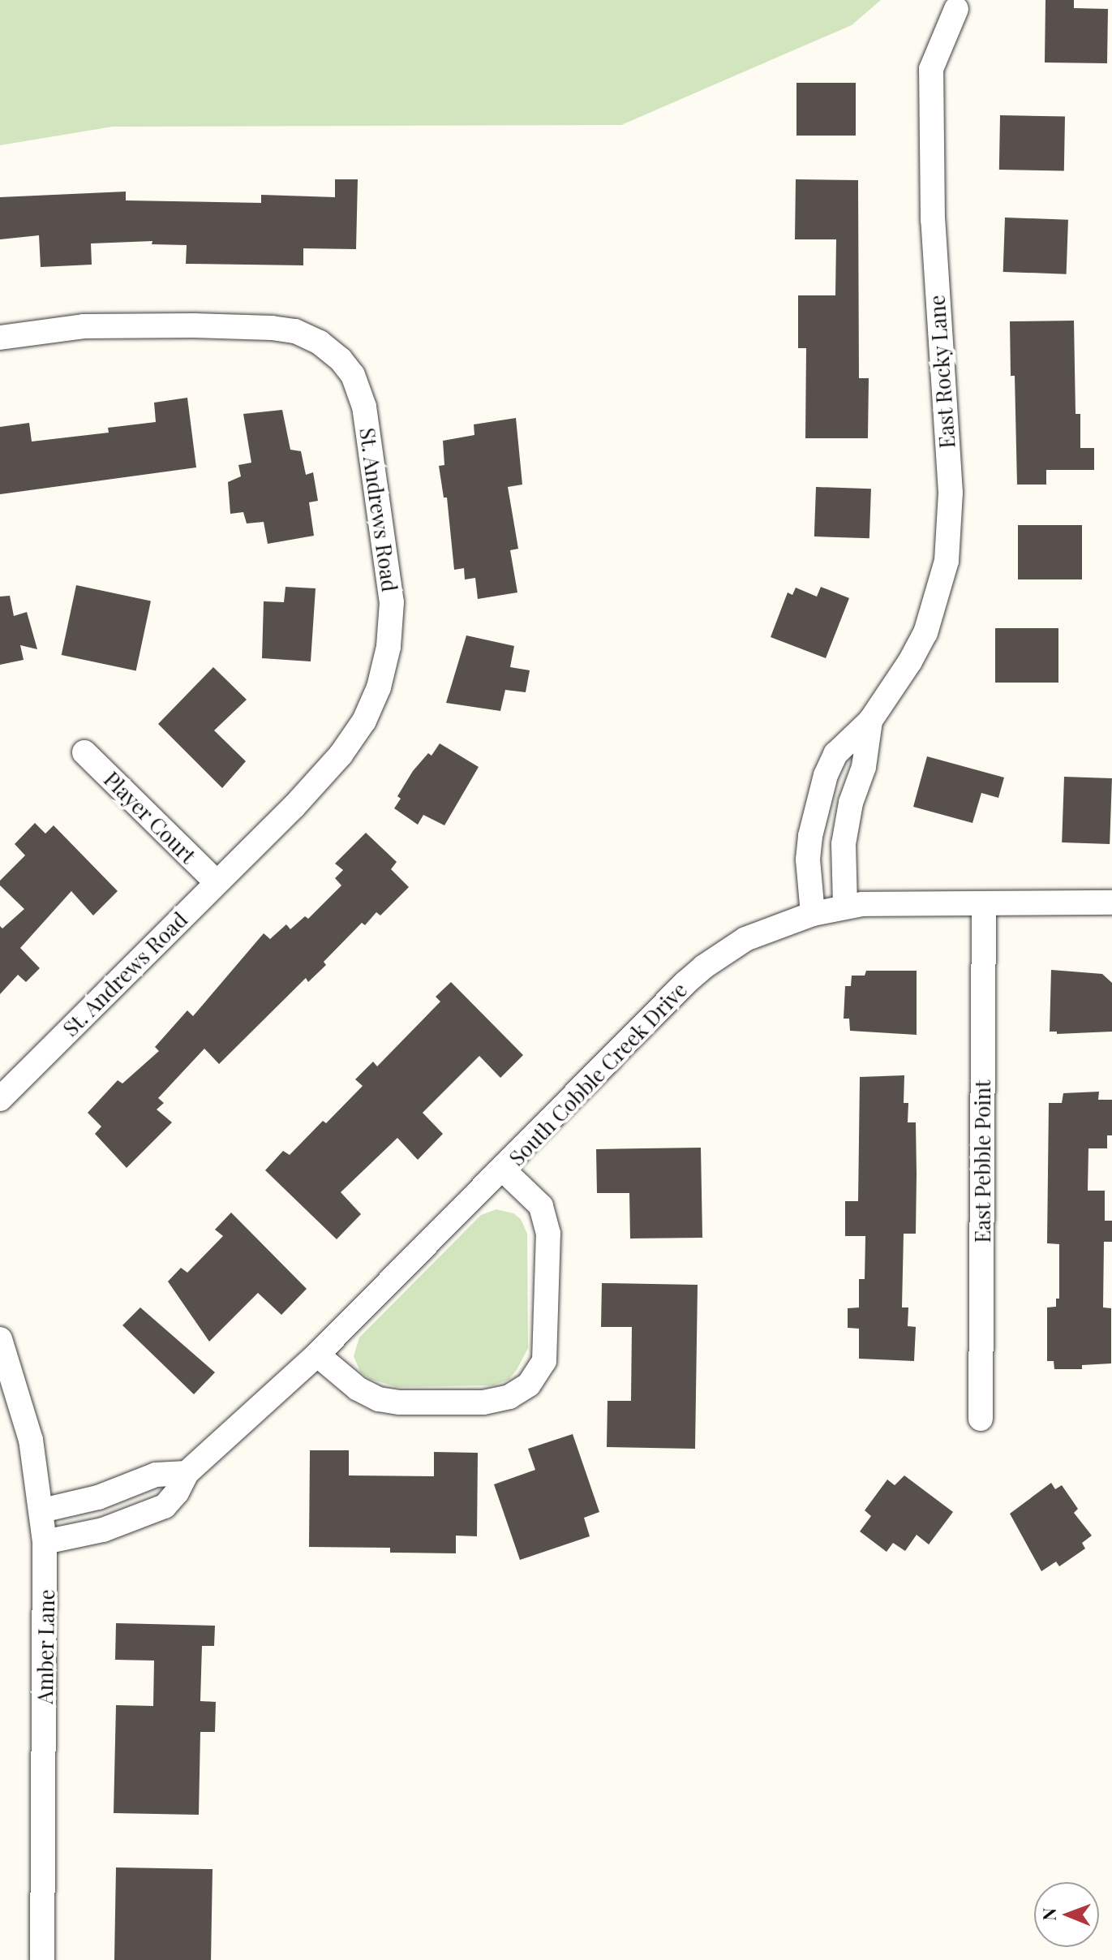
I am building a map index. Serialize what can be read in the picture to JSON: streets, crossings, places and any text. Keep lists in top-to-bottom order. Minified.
{"streets":{"street":["East Rocky Lane","St. Andrews Road","Player Court","South Cobble Creek Drive","East Pebble Point","Amber Lane"]},"crossings":[["East Rocky Lane","South Cobble Creek Drive"],["St. Andrews Road","Player Court"],["South Cobble Creek Drive","East Pebble Point"],["South Cobble Creek Drive","Amber Lane"]],"north":"left"}
